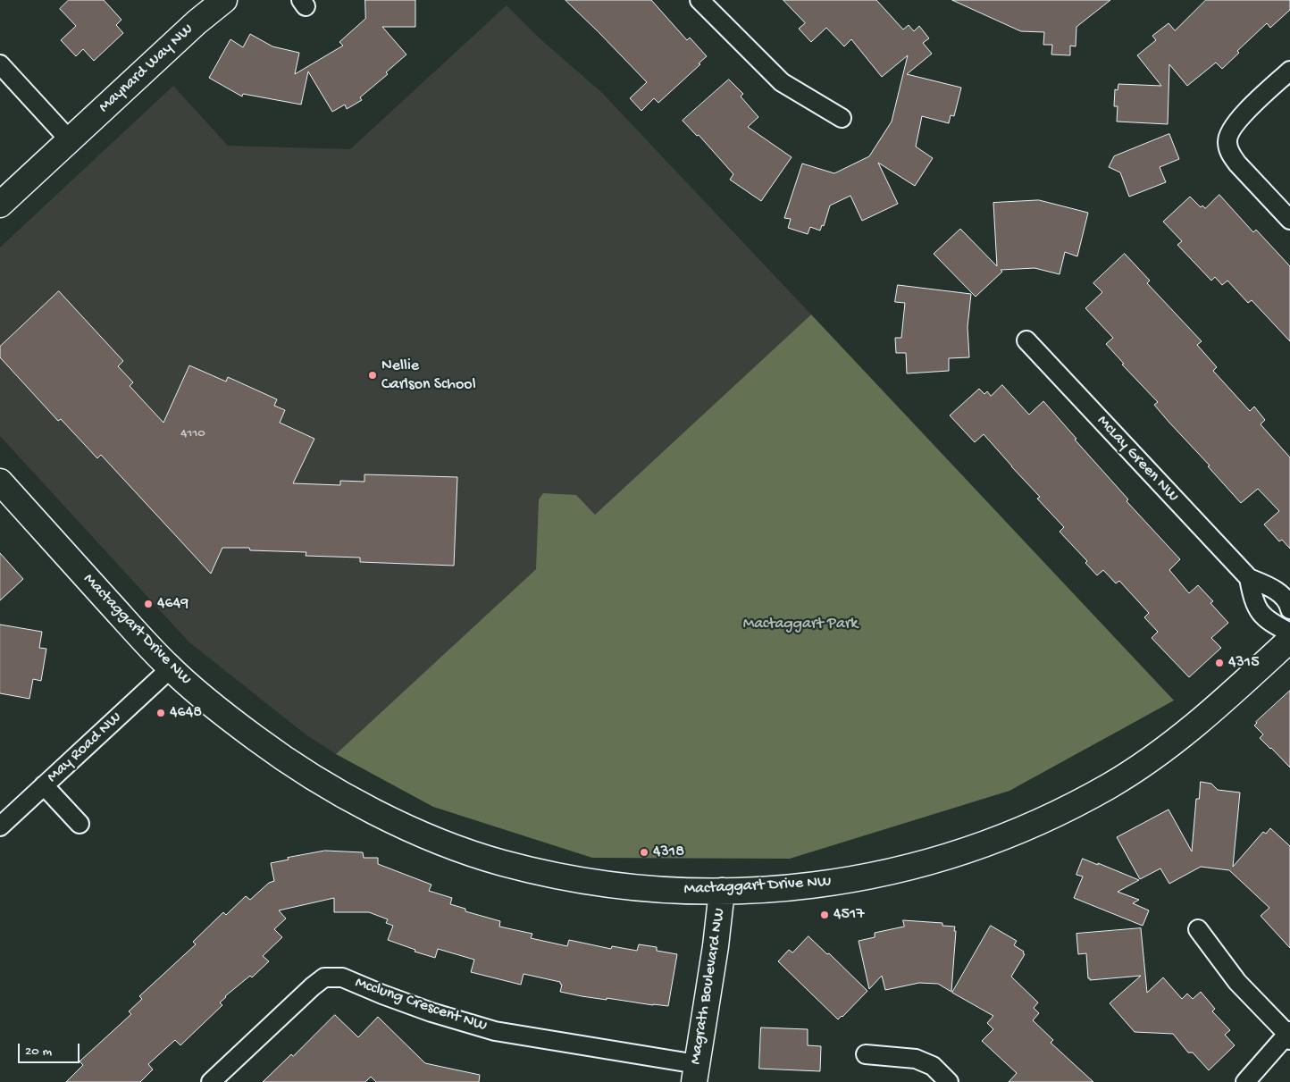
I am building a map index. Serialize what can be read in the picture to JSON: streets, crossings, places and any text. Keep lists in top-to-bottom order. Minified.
{"streets":{"street":["Maynard Way NW","McLay Green NW","Mactaggart Drive NW","May Road NW","Magrath Boulevard NW","Mcclung Crescent NW"]},"crossings":[["Mactaggart Drive NW","May Road NW"],["Mactaggart Drive NW","Magrath Boulevard NW"],["Magrath Boulevard NW","Mcclung Crescent NW"]],"parks":["Mactaggart Park"],"places":["Nellie Carlson School","4649","4315","4648","4318","4517"],"house_numbers":["4110"],"scale_bar":"20 m"}
